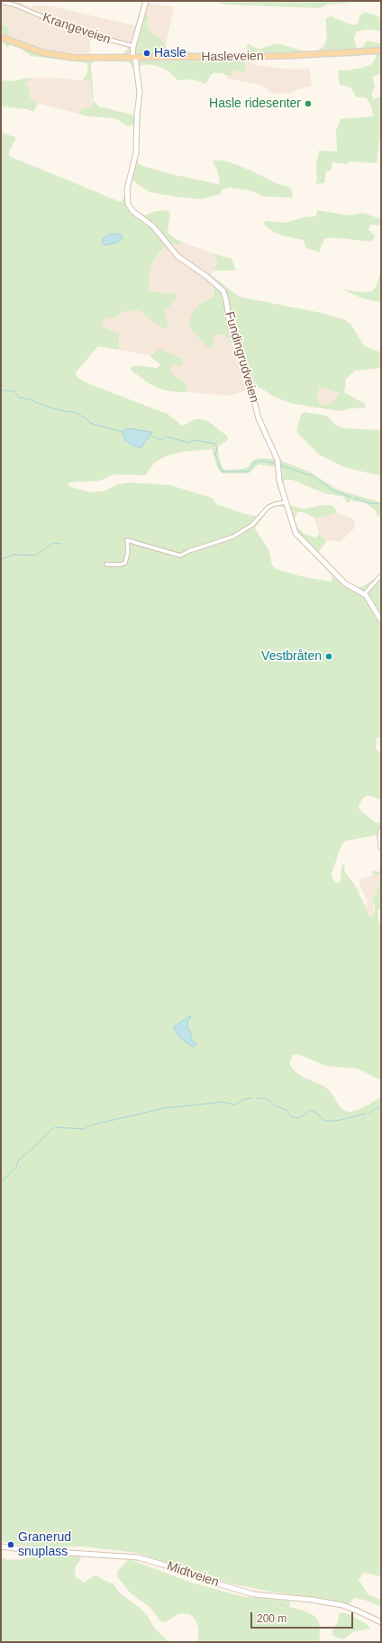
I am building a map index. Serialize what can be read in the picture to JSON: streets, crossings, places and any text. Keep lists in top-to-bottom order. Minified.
{"streets":{"main road":["Hasleveien"],"street":["Krangeveien","Fundingrudveien","Midtveien"]},"crossings":[["Krangeveien","Fundingrudveien"],["Hasleveien","Fundingrudveien"]],"places":["Hasle","Hasle ridesenter","Vestbråten","Granerud snuplass"],"scale_bar":"200 m"}
